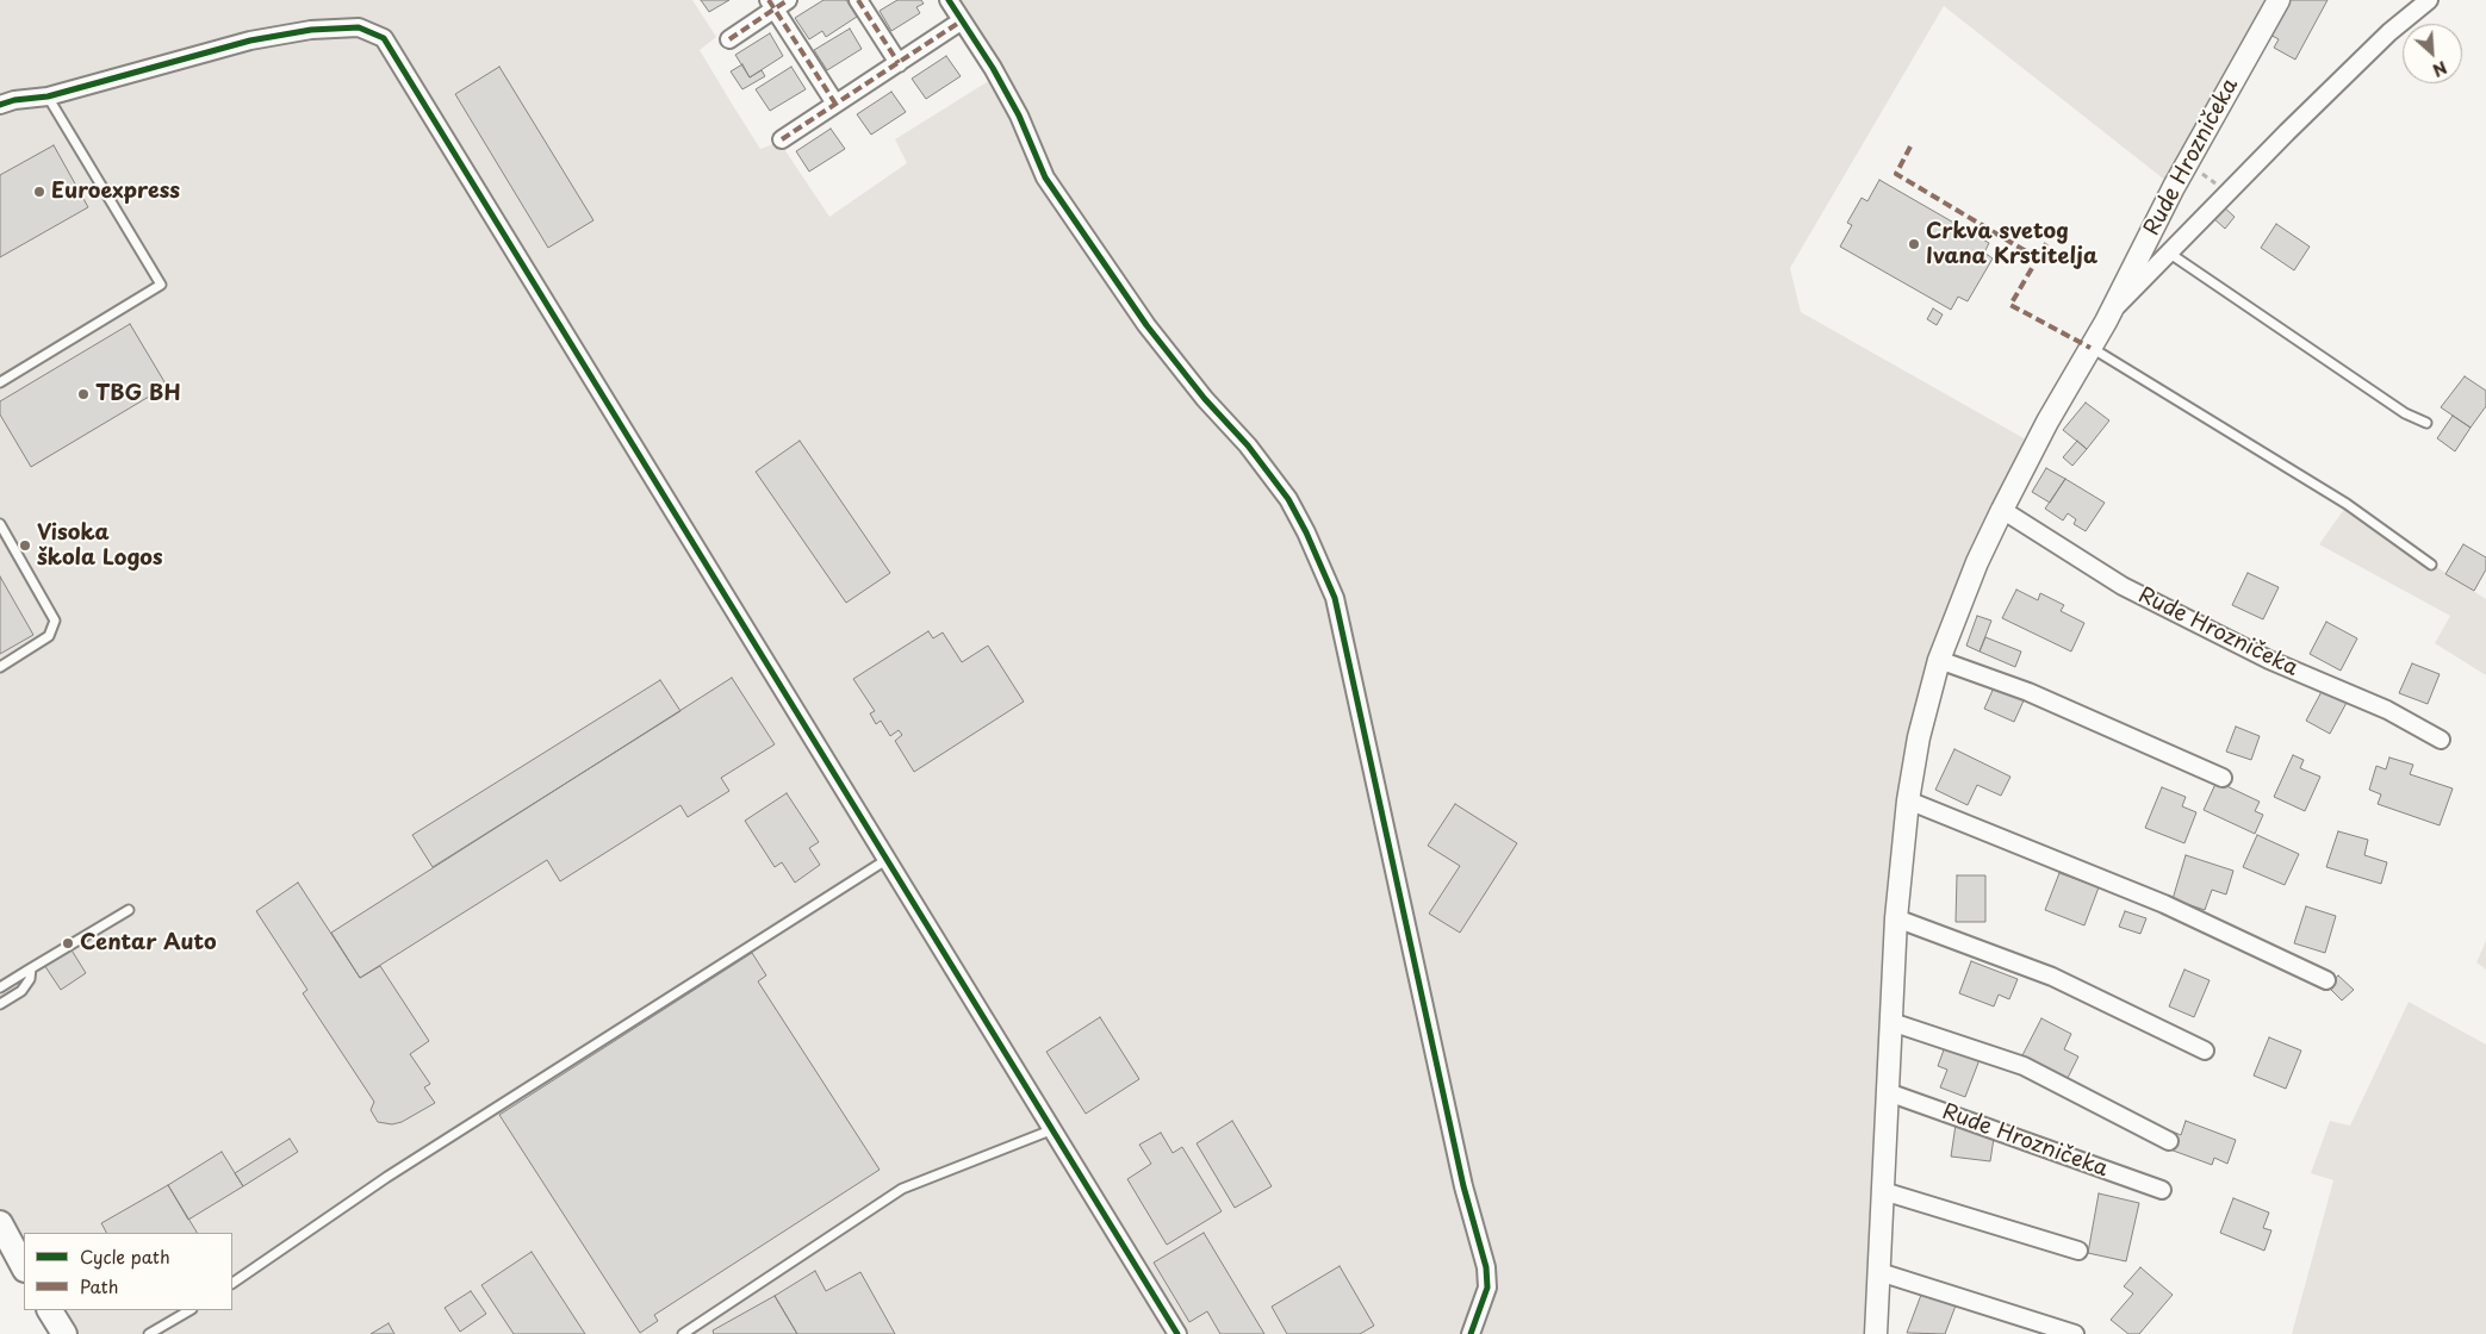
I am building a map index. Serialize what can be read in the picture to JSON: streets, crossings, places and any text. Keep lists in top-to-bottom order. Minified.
{"streets":{"street":["Rude Hrozničeka"]},"places":["Euroexpress","Crkva svetog Ivana Krstitelja","TBG BH","Visoka škola Logos","Centar Auto"],"legend":["Cycle path","Path"],"north":"bottom right"}
